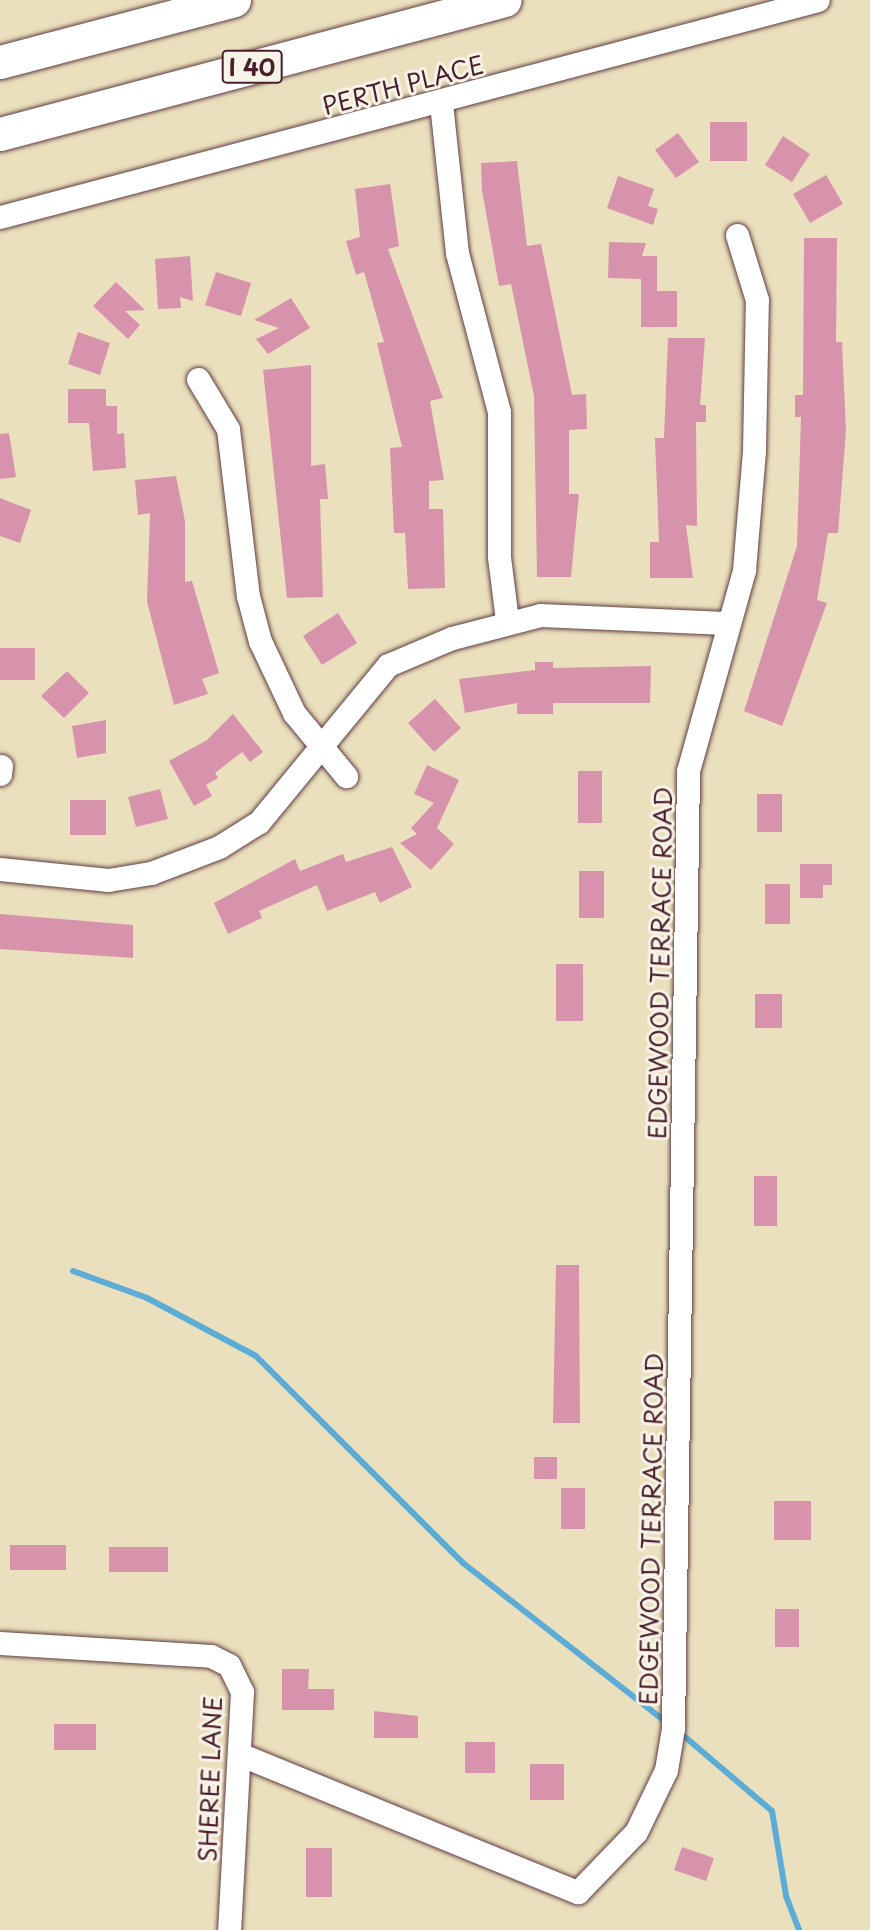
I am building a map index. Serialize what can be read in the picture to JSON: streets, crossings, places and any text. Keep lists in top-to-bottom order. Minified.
{"streets":{"highway":["I 40"],"street":["PERTH PLACE","EDGEWOOD TERRACE ROAD","SHEREE LANE"]},"crossings":[["EDGEWOOD TERRACE ROAD","SHEREE LANE"]]}
